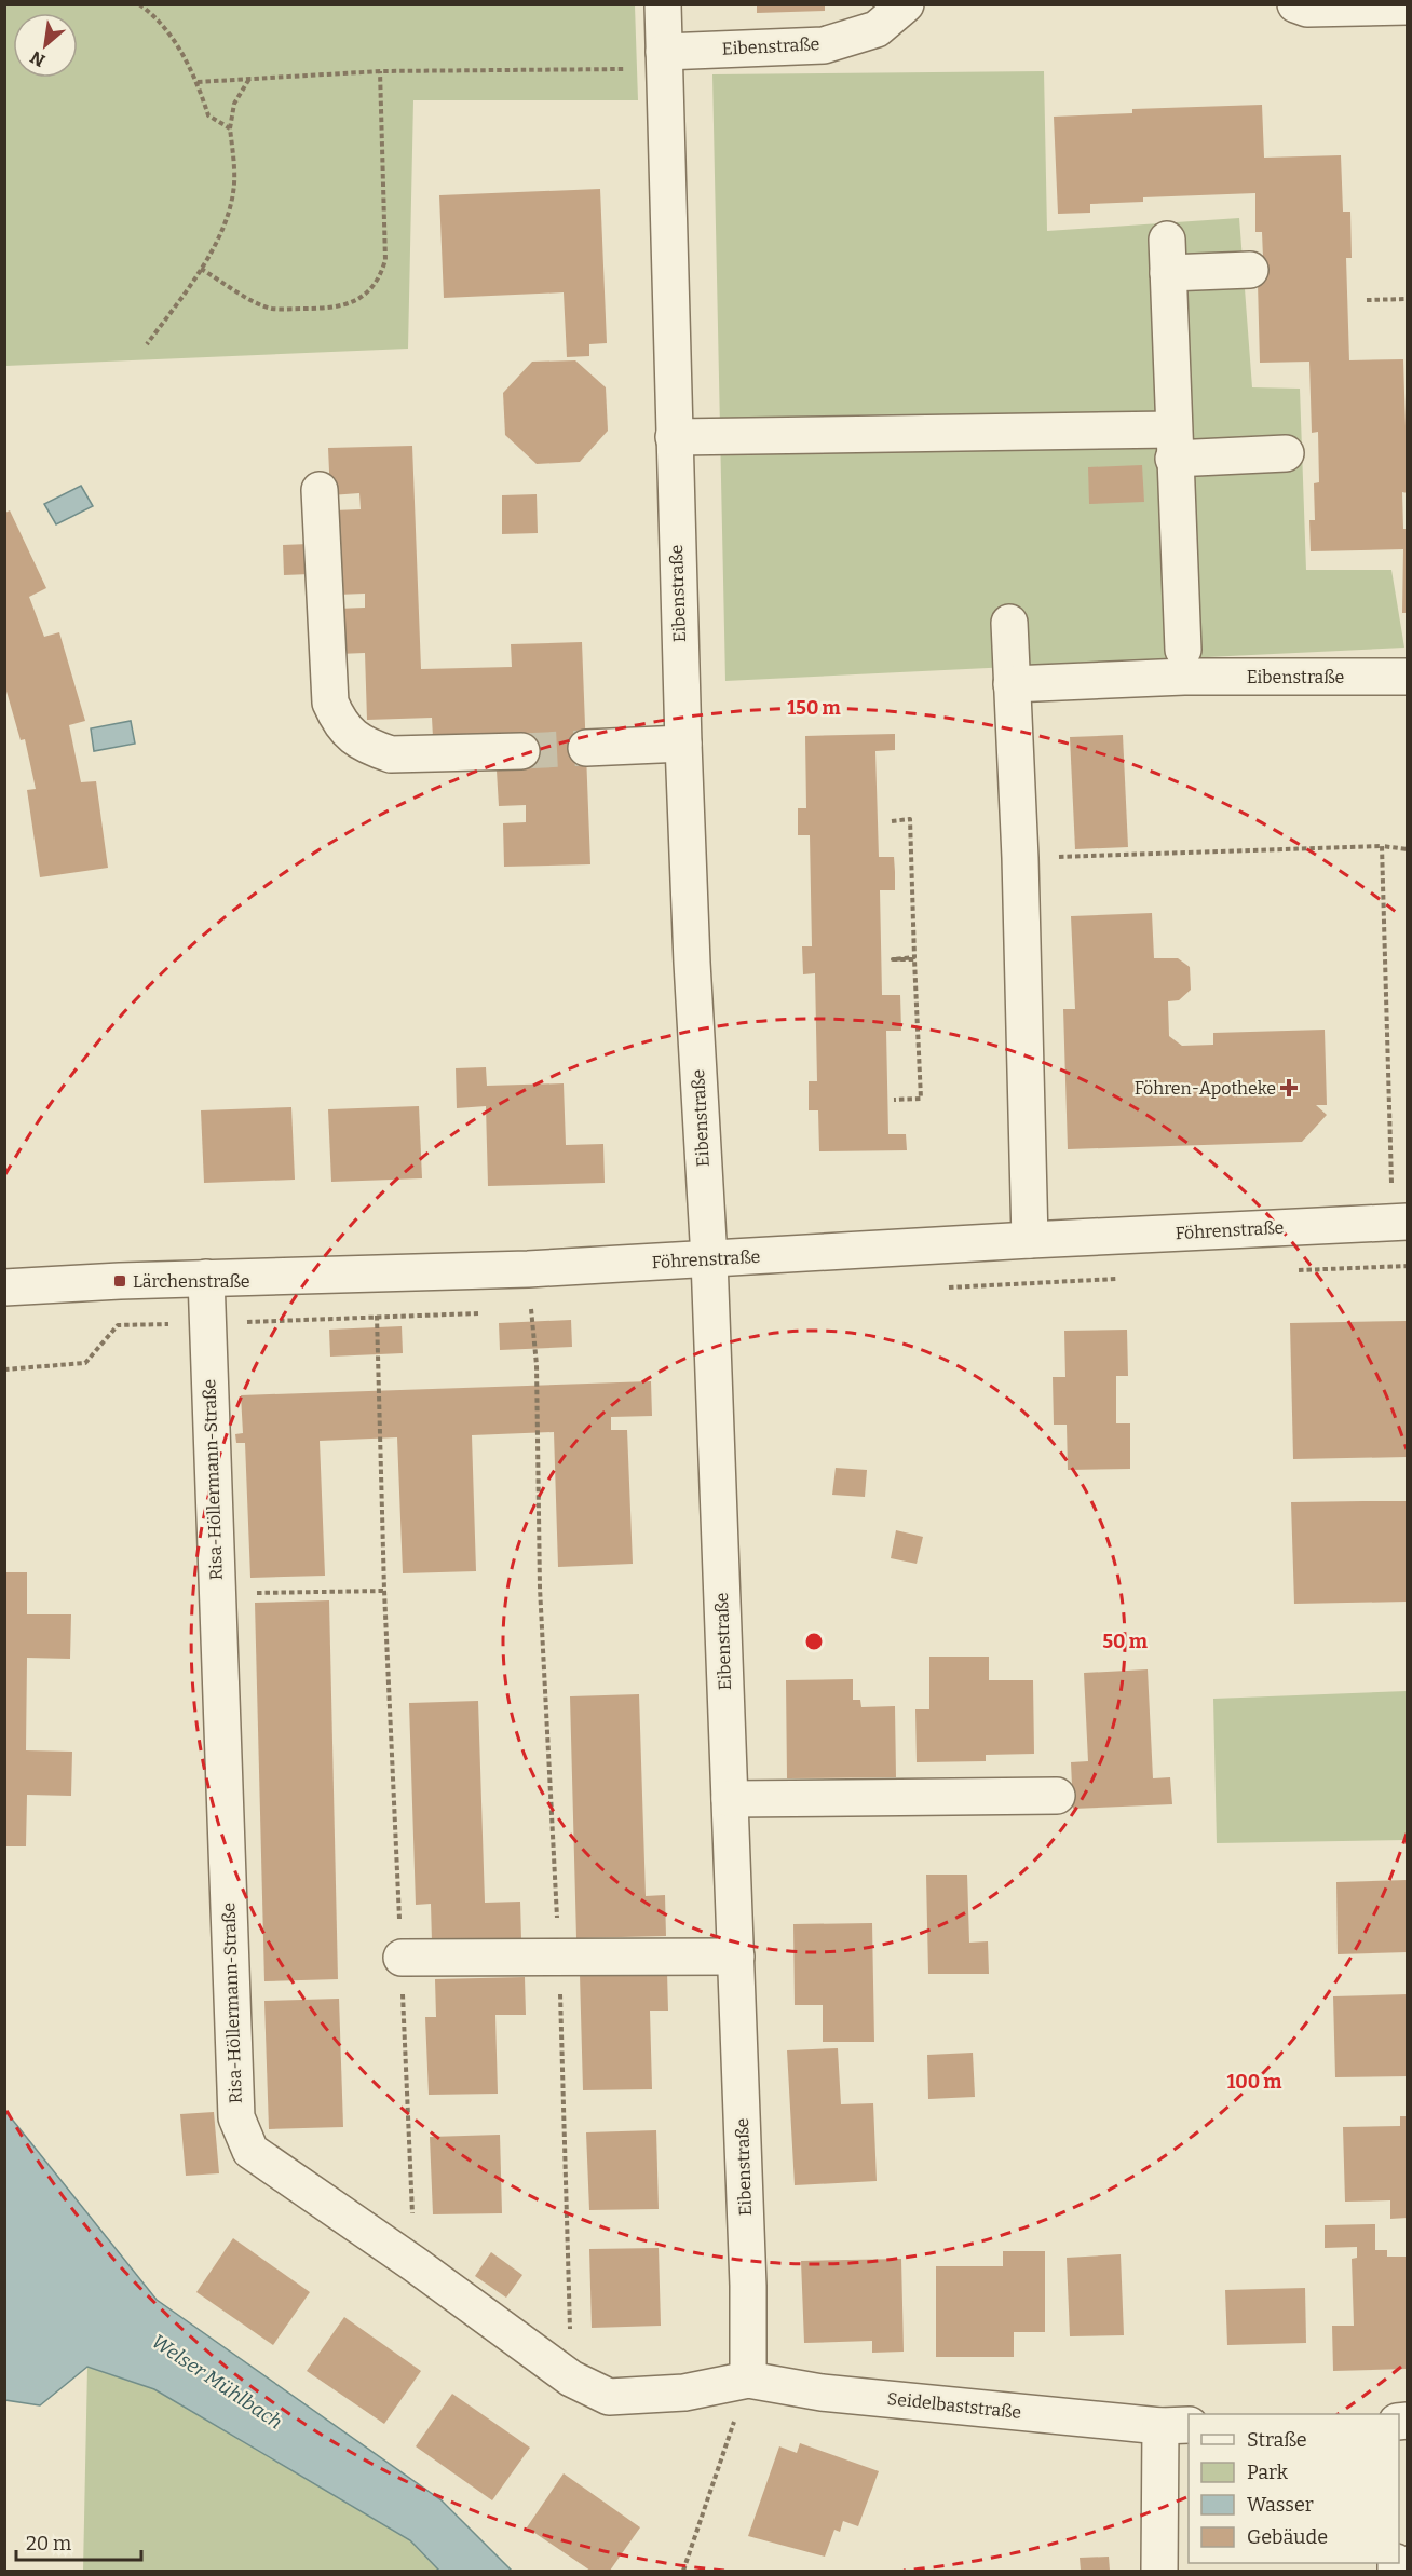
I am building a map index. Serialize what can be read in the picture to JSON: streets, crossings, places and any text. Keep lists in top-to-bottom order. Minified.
{"streets":{"street":["Eibenstraße","Föhrenstraße","Risa-Höllermann-Straße","Seidelbaststraße"]},"crossings":[["Eibenstraße","Föhrenstraße"],["Eibenstraße","Risa-Höllermann-Straße"],["Eibenstraße","Seidelbaststraße"],["Föhrenstraße","Risa-Höllermann-Straße"],["Risa-Höllermann-Straße","Seidelbaststraße"]],"water":["Welser Mühlbach"],"places":{"health":["Föhren-Apotheke"],"transit":["Lärchenstraße"]},"legend":["Straße","Park","Wasser","Gebäude"],"scale_bar":"20 m","north":"bottom left","rings":["150 m","50 m","100 m"]}
